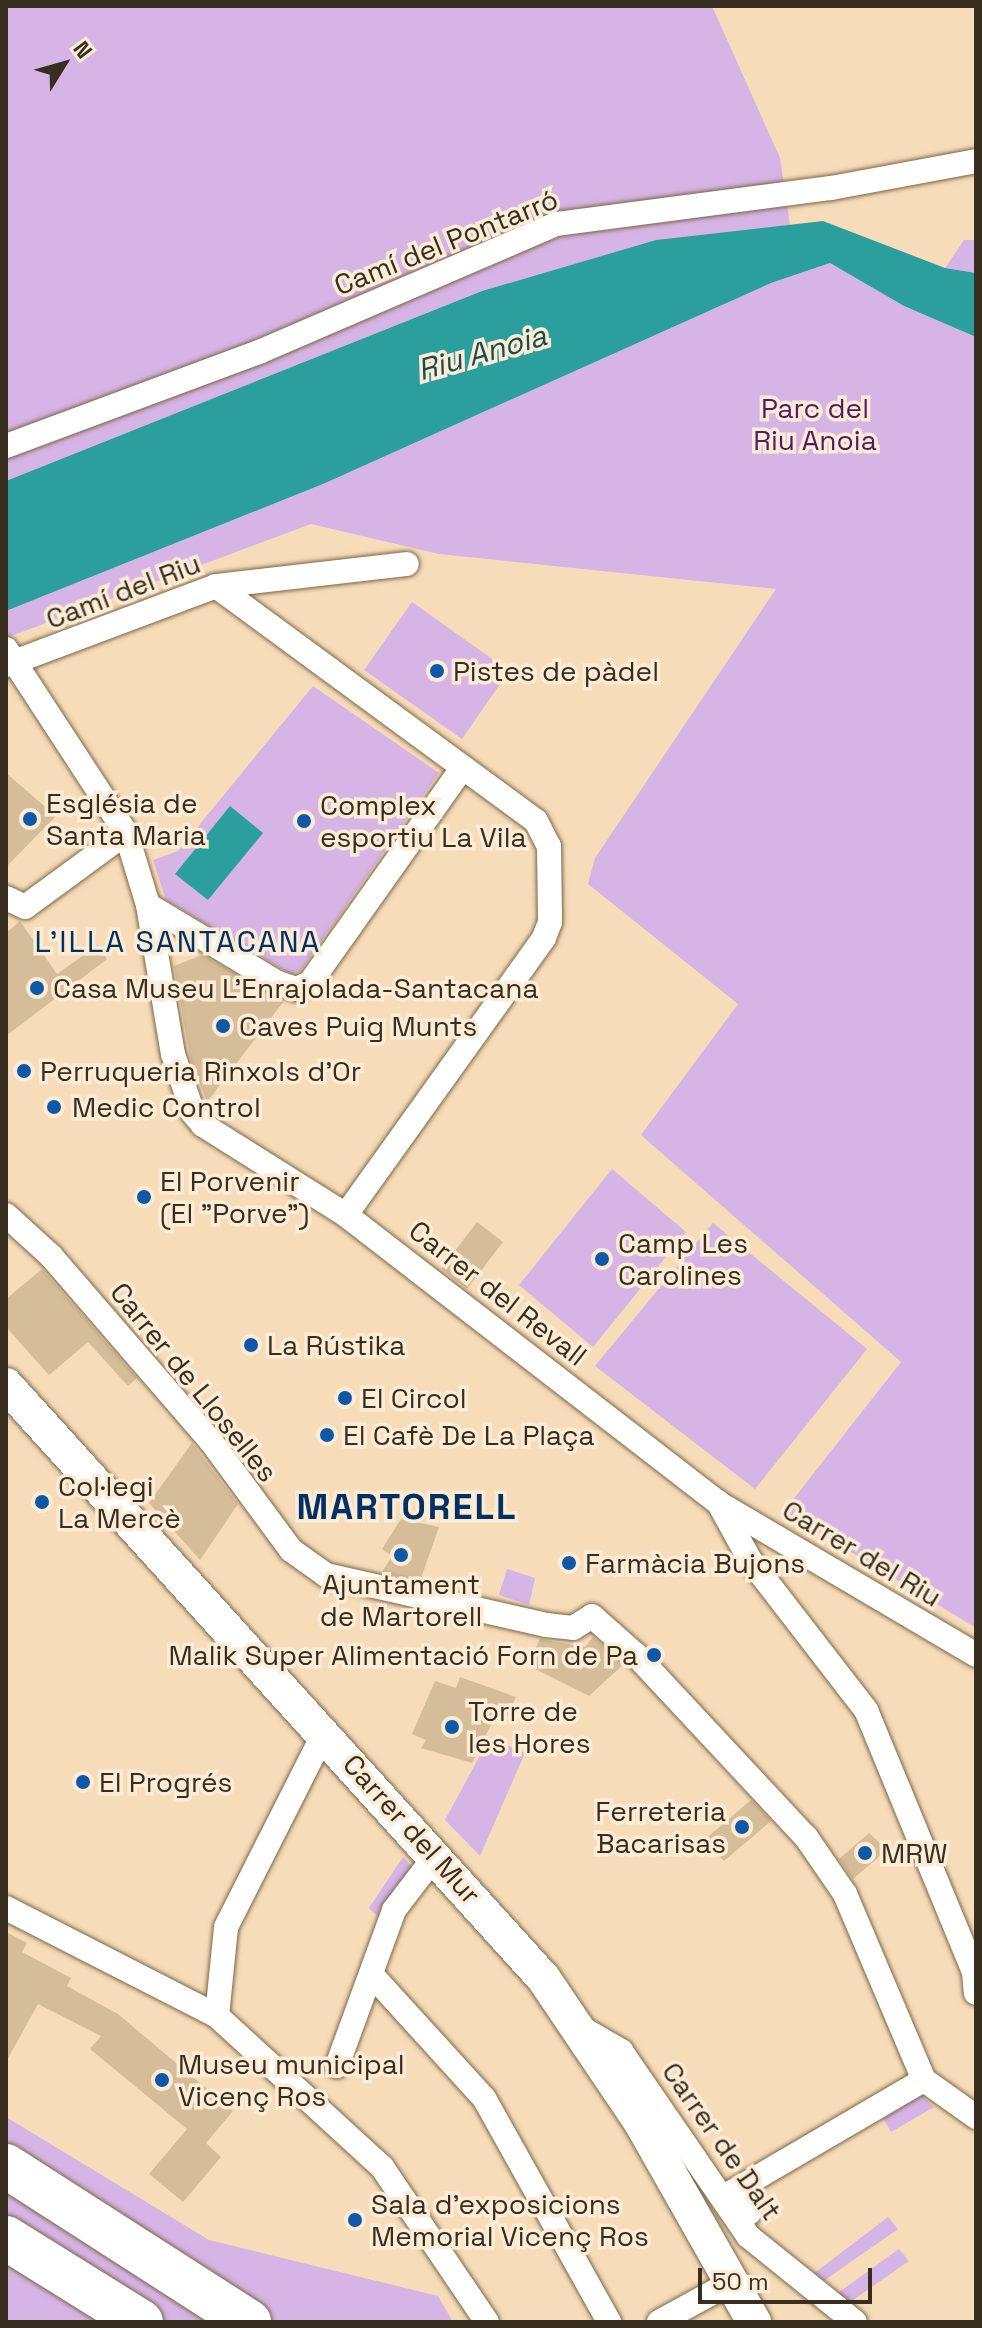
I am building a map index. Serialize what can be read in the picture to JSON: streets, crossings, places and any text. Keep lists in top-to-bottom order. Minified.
{"streets":{"main road":["Carrer del Mur"],"street":["Camí del Pontarró","Camí del Riu","Carrer del Revall","Carrer de Lloselles","Carrer del Riu","Carrer de Dalt"]},"crossings":[["Camí del Riu","Carrer del Revall"],["Carrer del Revall","Carrer del Riu"],["Carrer del Mur","Carrer de Dalt"]],"districts":["L'ILLA SANTACANA","MARTORELL"],"water":["Riu Anoia"],"parks":["Parc del Riu Anoia"],"places":["Pistes de pàdel","Església de Santa Maria","Complex esportiu La Vila","Casa Museu L'Enrajolada-Santacana","Caves Puig Munts","Perruqueria Rinxols d'Or","Medic Control","El Porvenir (El \"Porve\")","Camp Les Carolines","La Rústika","El Circol","El Cafè De La Plaça","Col·legi La Mercè","Ajuntament de Martorell","Farmàcia Bujons","Malik Super Alimentació Forn de Pa","Torre de les Hores","El Progrés","Ferreteria Bacarisas","MRW","Museu municipal Vicenç Ros","Sala d'exposicions Memorial Vicenç Ros"],"scale_bar":"50 m","north":"top right"}
